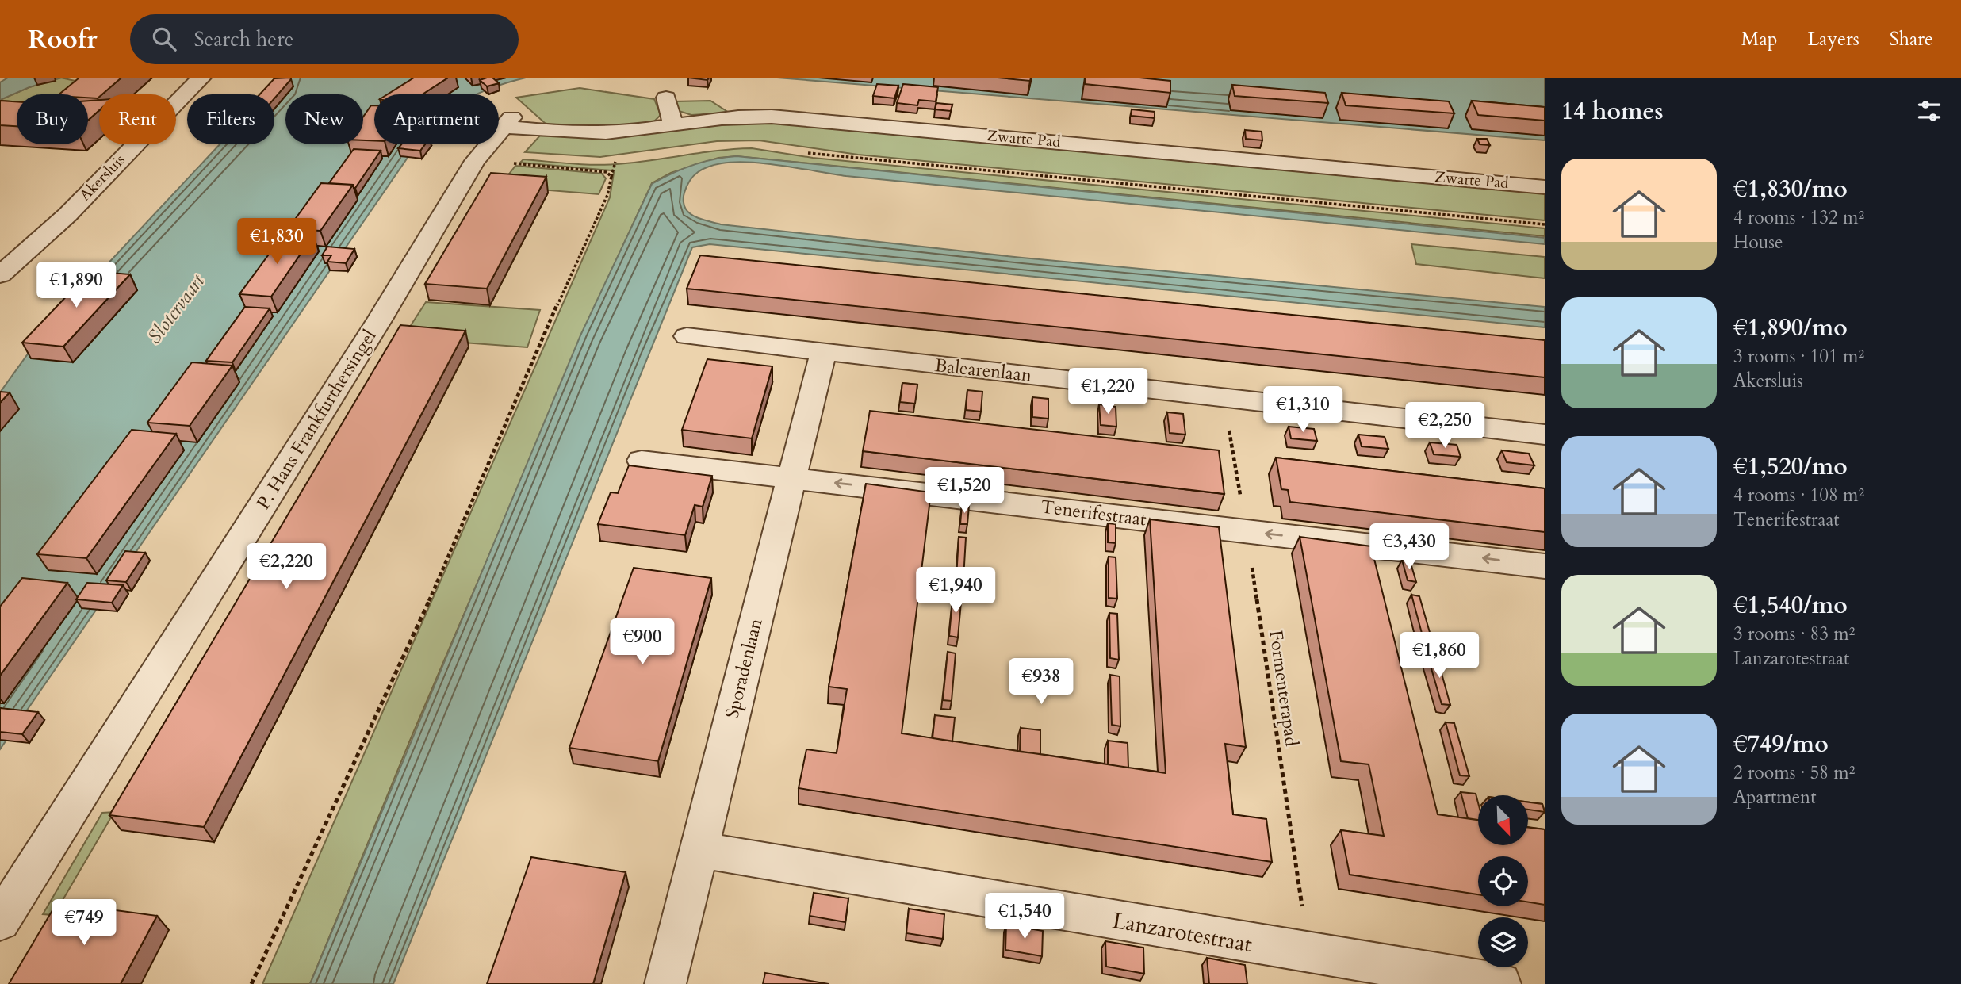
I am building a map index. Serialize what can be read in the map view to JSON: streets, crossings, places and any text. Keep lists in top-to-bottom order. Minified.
{"streets":{"street":["Zwarte Pad","Akersluis","Balearenlaan","P. Hans Frankfurthersingel","Tenerifestraat","Sporadenlaan","Lanzarotestraat"],"path":["Formenterapad"]},"crossings":[["Zwarte Pad","P. Hans Frankfurthersingel"],["Balearenlaan","Sporadenlaan"],["Balearenlaan","Formenterapad"],["Tenerifestraat","Sporadenlaan"],["Tenerifestraat","Formenterapad"],["Sporadenlaan","Lanzarotestraat"],["Formenterapad","Lanzarotestraat"]],"one_way":["Tenerifestraat"],"water":["Slotervaart"],"north":"bottom right","page":{"header":"Roofr","search":"Search here","nav":["Map","Layers","Share"],"heading":"14 homes","chip":["Buy","Rent","Filters","New","Apartment"],"list":[{"name":"€1,830/mo","note":"4 rooms · 132 m² · House"},{"name":"€1,890/mo","note":"3 rooms · 101 m² · Akersluis"},{"name":"€1,520/mo","note":"4 rooms · 108 m² · Tenerifestraat"},{"name":"€1,540/mo","note":"3 rooms · 83 m² · Lanzarotestraat"},{"name":"€749/mo","note":"2 rooms · 58 m² · Apartment"}],"price":["€1,830","€1,890","€1,220","€1,310","€2,250","€1,520","€3,430","€2,220","€1,940","€900","€1,860","€938","€1,540","€749"]}}
